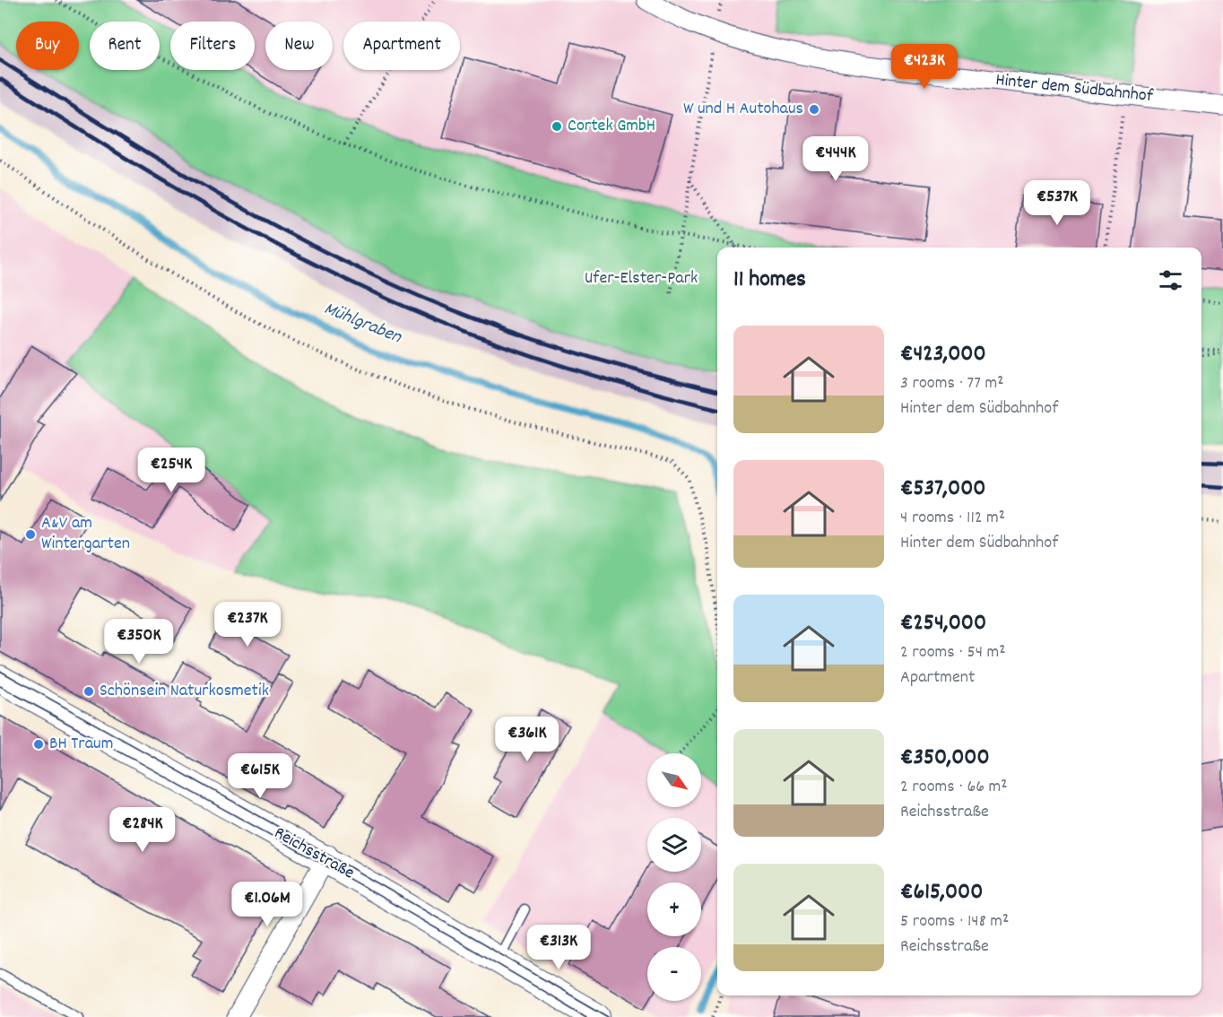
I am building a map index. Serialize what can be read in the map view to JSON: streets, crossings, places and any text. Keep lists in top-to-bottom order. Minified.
{"streets":{"main road":["Reichsstraße"],"street":["Hinter dem Südbahnhof"]},"water":["Mühlgraben"],"parks":["Ufer-Elster-Park"],"places":["W und H Autohaus","Cortek GmbH","A&V am Wintergarten","Schönsein Naturkosmetik","BH Traum"],"north":"bottom right","page":{"chip":["Buy","Rent","Filters","New","Apartment"],"price":["€423K","€444K","€537K","€254K","€237K","€350K","€361K","€615K","€284K","€1.06M","€313K"],"heading":"11 homes","list":[{"name":"€423,000","note":"3 rooms · 77 m² · Hinter dem Südbahnhof"},{"name":"€537,000","note":"4 rooms · 112 m² · Hinter dem Südbahnhof"},{"name":"€254,000","note":"2 rooms · 54 m² · Apartment"},{"name":"€350,000","note":"2 rooms · 66 m² · Reichsstraße"},{"name":"€615,000","note":"5 rooms · 148 m² · Reichsstraße"}],"map_buttons":["+","−"]}}
